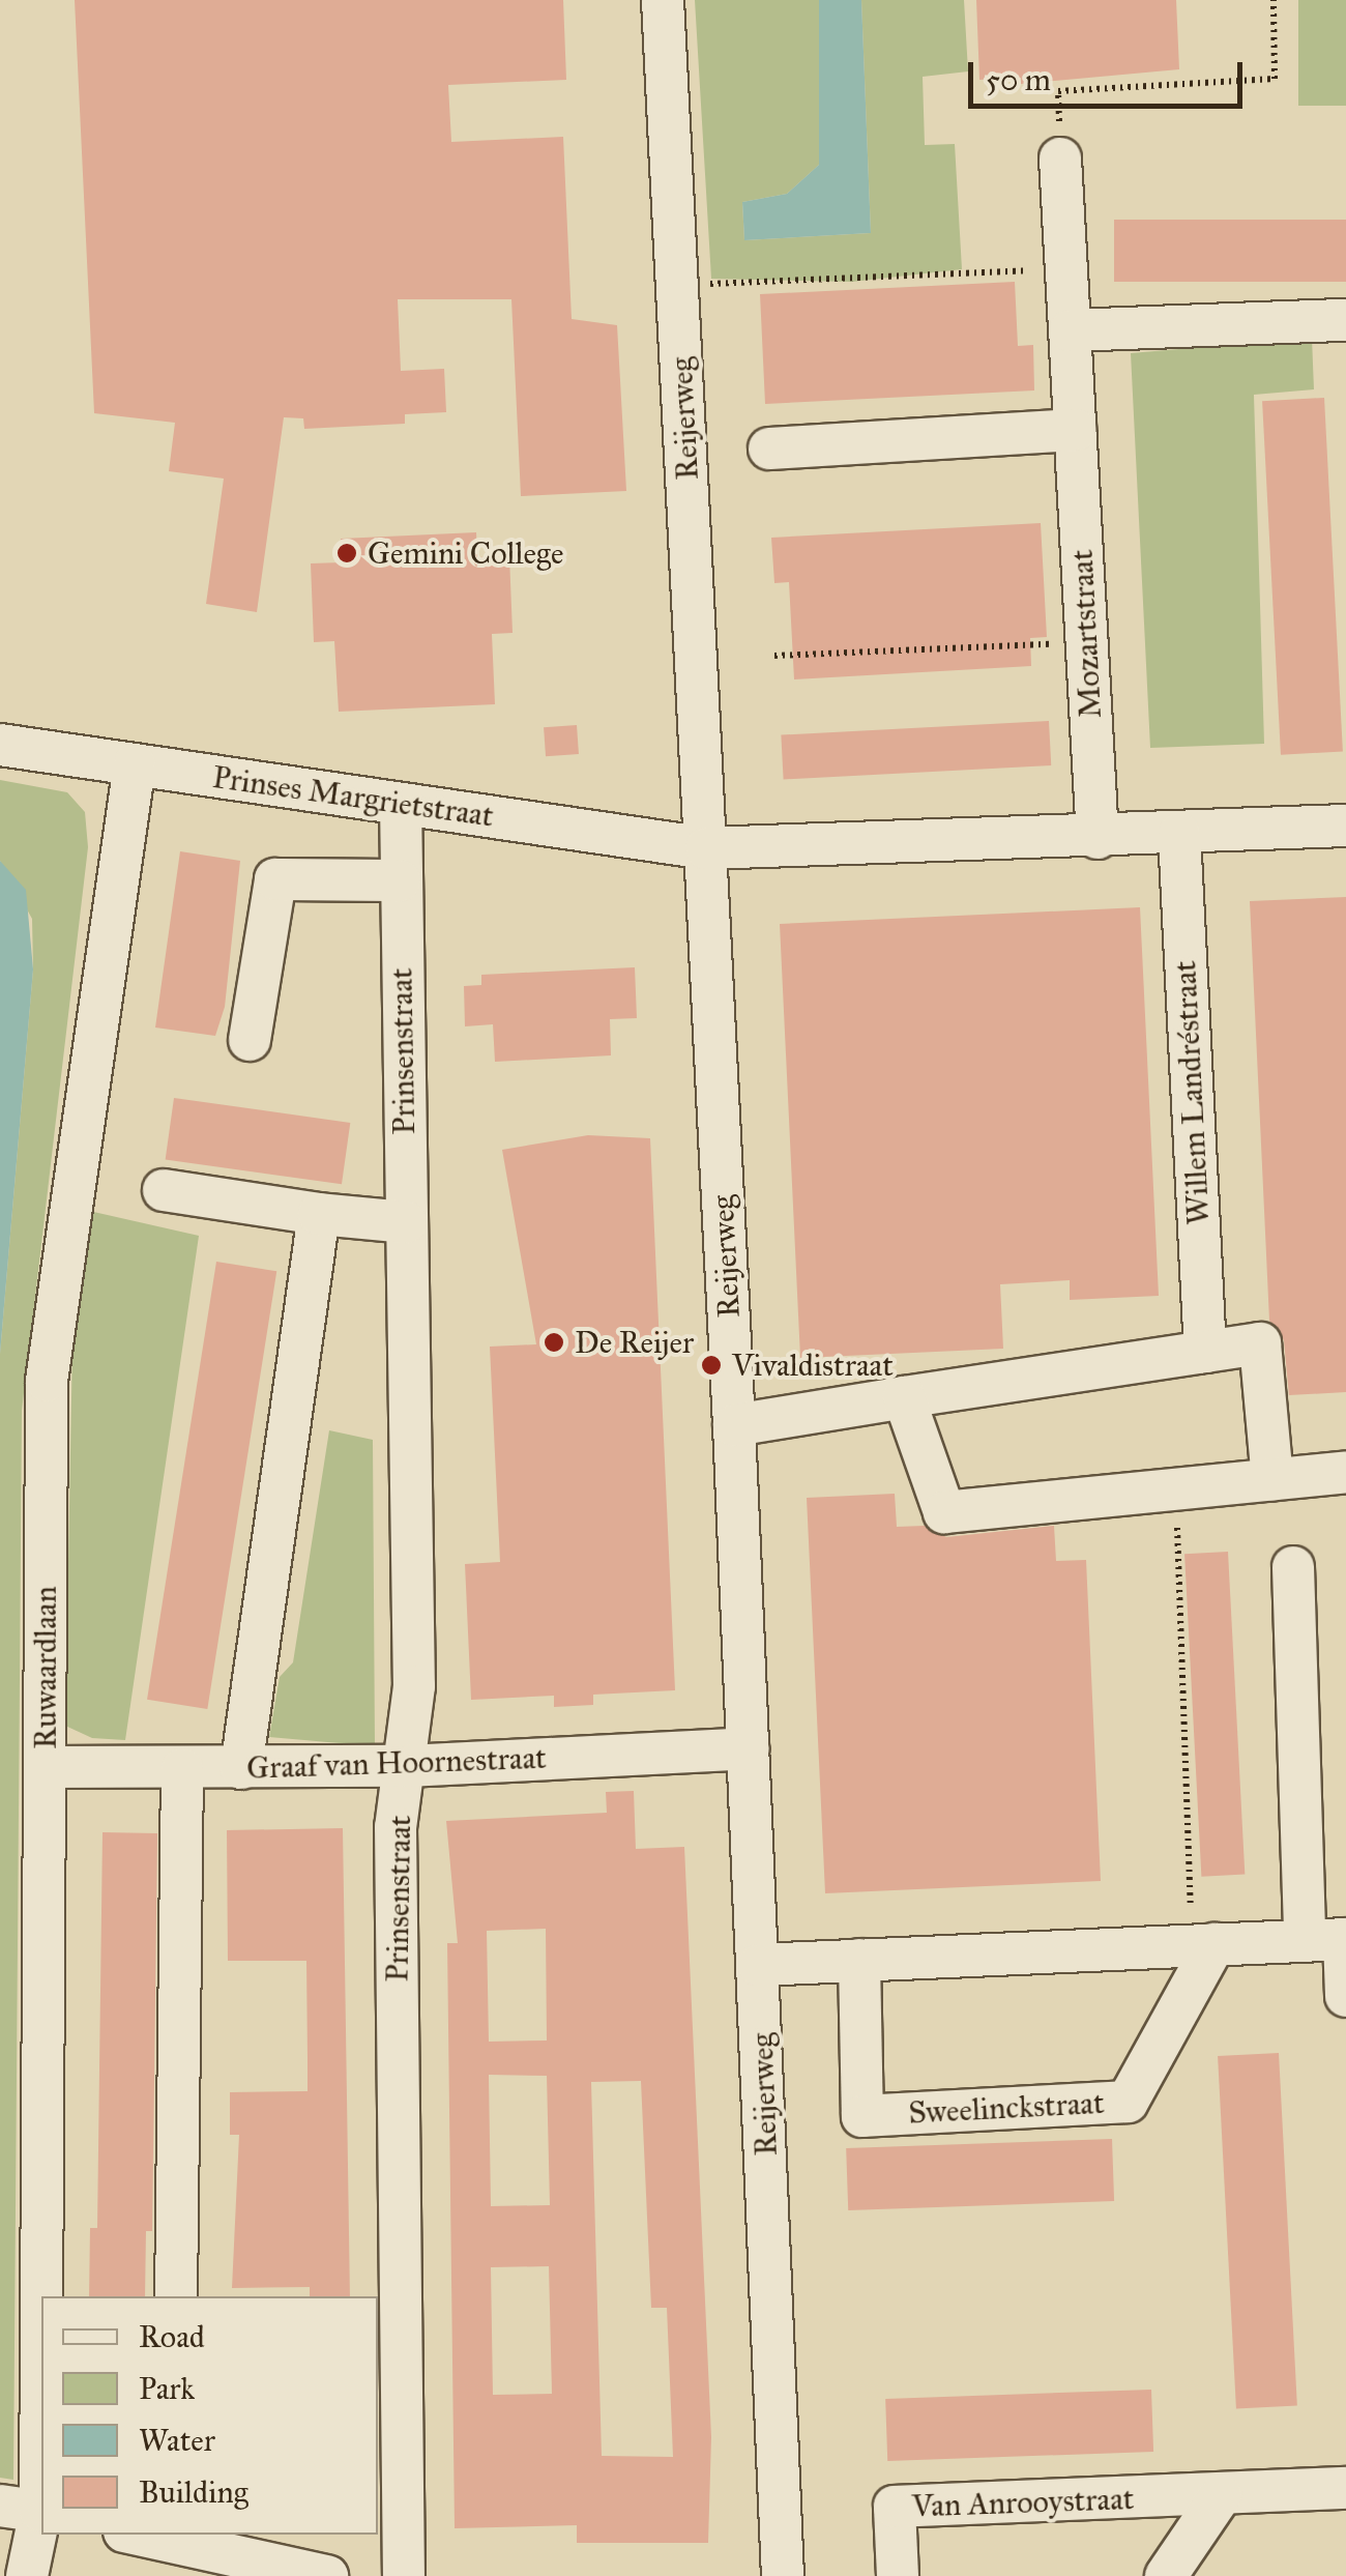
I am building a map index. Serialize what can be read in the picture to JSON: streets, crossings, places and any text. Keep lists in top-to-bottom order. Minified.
{"streets":{"street":["Reijerweg","Mozartstraat","Prinses Margrietstraat","Prinsenstraat","Willem Landréstraat","Ruwaardlaan","Graaf van Hoornestraat","Sweelinckstraat","Van Anrooystraat"]},"crossings":[["Reijerweg","Prinses Margrietstraat"],["Reijerweg","Graaf van Hoornestraat"],["Prinses Margrietstraat","Prinsenstraat"],["Prinses Margrietstraat","Ruwaardlaan"],["Prinsenstraat","Graaf van Hoornestraat"],["Ruwaardlaan","Graaf van Hoornestraat"]],"places":["Gemini College","De Reijer","Vivaldistraat"],"legend":["Road","Park","Water","Building"],"scale_bar":"50 m"}
